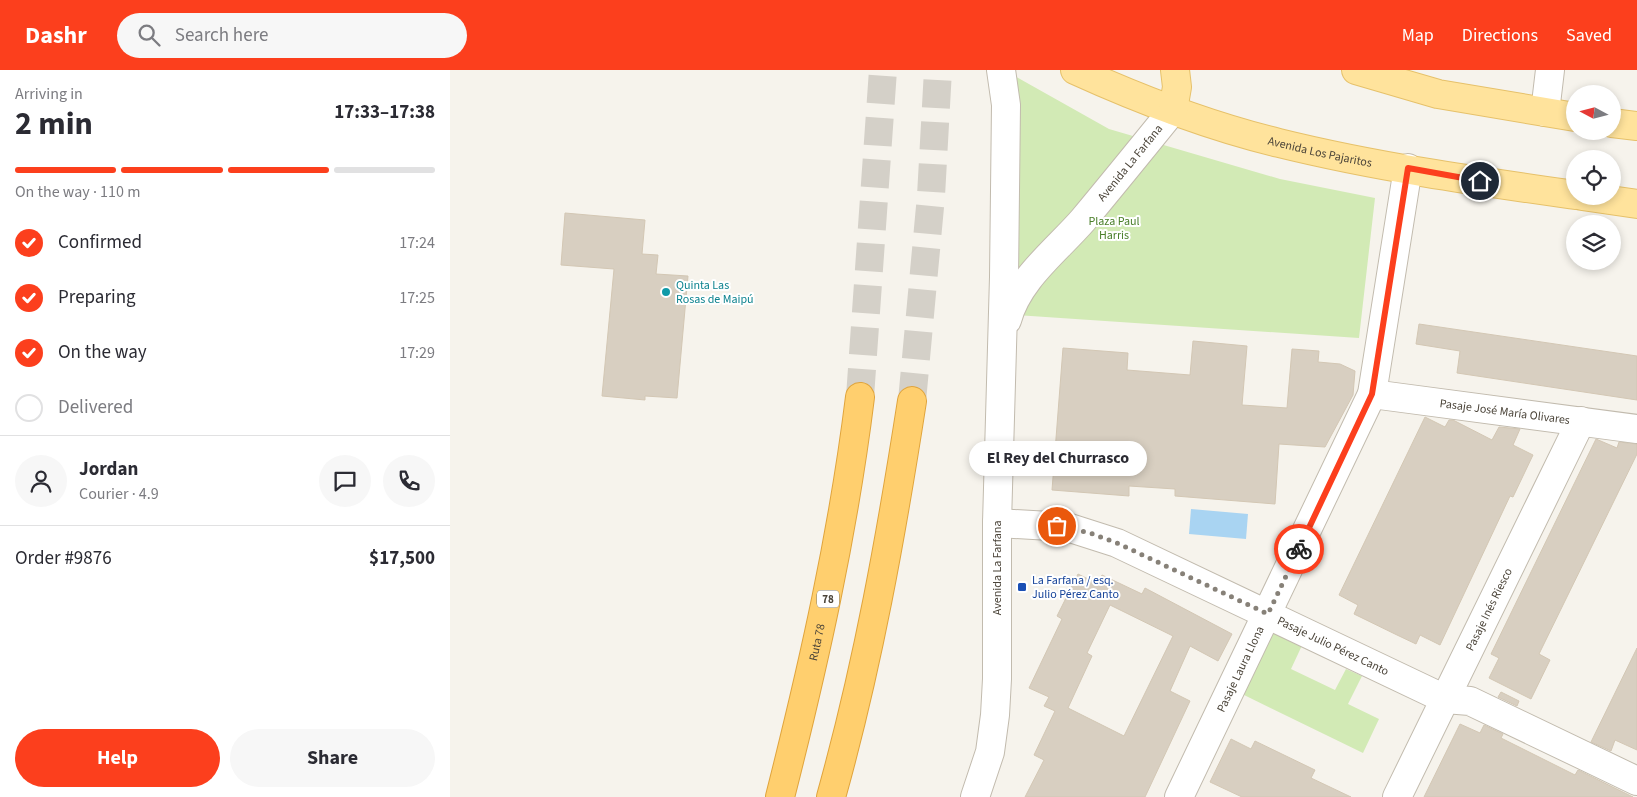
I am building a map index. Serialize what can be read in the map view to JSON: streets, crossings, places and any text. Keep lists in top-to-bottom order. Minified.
{"streets":{"highway":["78","Ruta 78"],"main road":["Avenida Los Pajaritos"],"street":["Avenida La Farfana","Pasaje José María Olivares","Pasaje Inés Riesco","Pasaje Julio Pérez Canto","Pasaje Laura Llona"]},"crossings":[["Avenida Los Pajaritos","Avenida La Farfana"],["Avenida Los Pajaritos","Pasaje Laura Llona"],["Avenida La Farfana","Pasaje Julio Pérez Canto"],["Pasaje José María Olivares","Pasaje Inés Riesco"],["Pasaje José María Olivares","Pasaje Laura Llona"],["Pasaje Inés Riesco","Pasaje Julio Pérez Canto"],["Pasaje Julio Pérez Canto","Pasaje Laura Llona"]],"parks":["Plaza Paul Harris"],"places":{"other":["Quinta Las Rosas de Maipú","El Rey del Churrasco"],"transit":["La Farfana / esq. Julio Pérez Canto"]},"north":"left","page":{"header":"Dashr","search":"Search here","nav":["Map","Directions","Saved"],"heading":["2 min","Arriving in","17:33–17:38"],"panel":["Jordan","Courier · 4.9","Order #9876","$17,500"],"bar":"On the way · 110 m","list":[["Confirmed","17:24"],["Preparing","17:25"],["On the way","17:29"],"Delivered"],"bubble":"El Rey del Churrasco","buttons":["Help","Share"]}}
